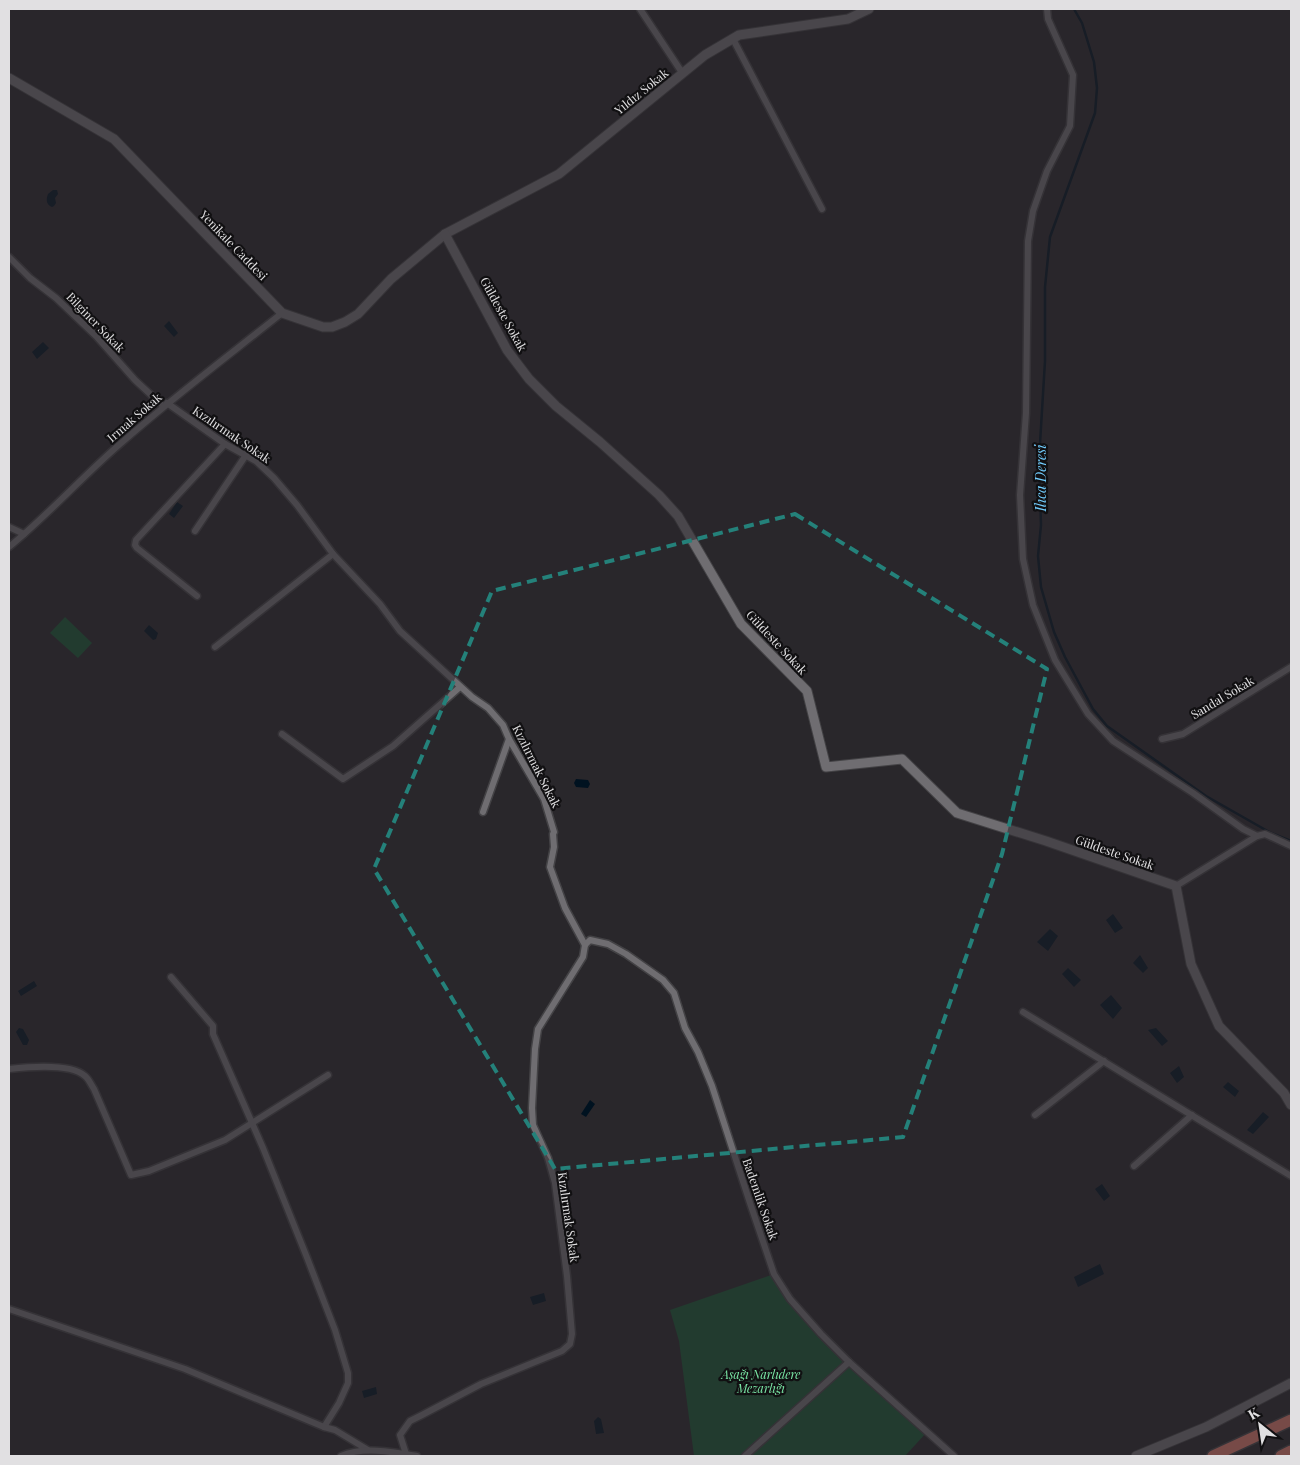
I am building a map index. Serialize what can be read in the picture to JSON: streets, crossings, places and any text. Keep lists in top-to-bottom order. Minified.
{"streets":{"street":["Yıldız Sokak","Yenikale Caddesi","Güldeste Sokak","Bilginer Sokak","Irmak Sokak","Kızılırmak Sokak","Sandal Sokak","Bademlik Sokak"]},"crossings":[["Yıldız Sokak","Yenikale Caddesi"],["Yıldız Sokak","Güldeste Sokak"],["Yenikale Caddesi","Güldeste Sokak"],["Yenikale Caddesi","Irmak Sokak"],["Bilginer Sokak","Irmak Sokak"],["Bilginer Sokak","Kızılırmak Sokak"],["Irmak Sokak","Kızılırmak Sokak"],["Kızılırmak Sokak","Bademlik Sokak"]],"water":["Ilıca Deresi"],"parks":["Aşağı Narlıdere Mezarlığı"],"north":"top left"}
